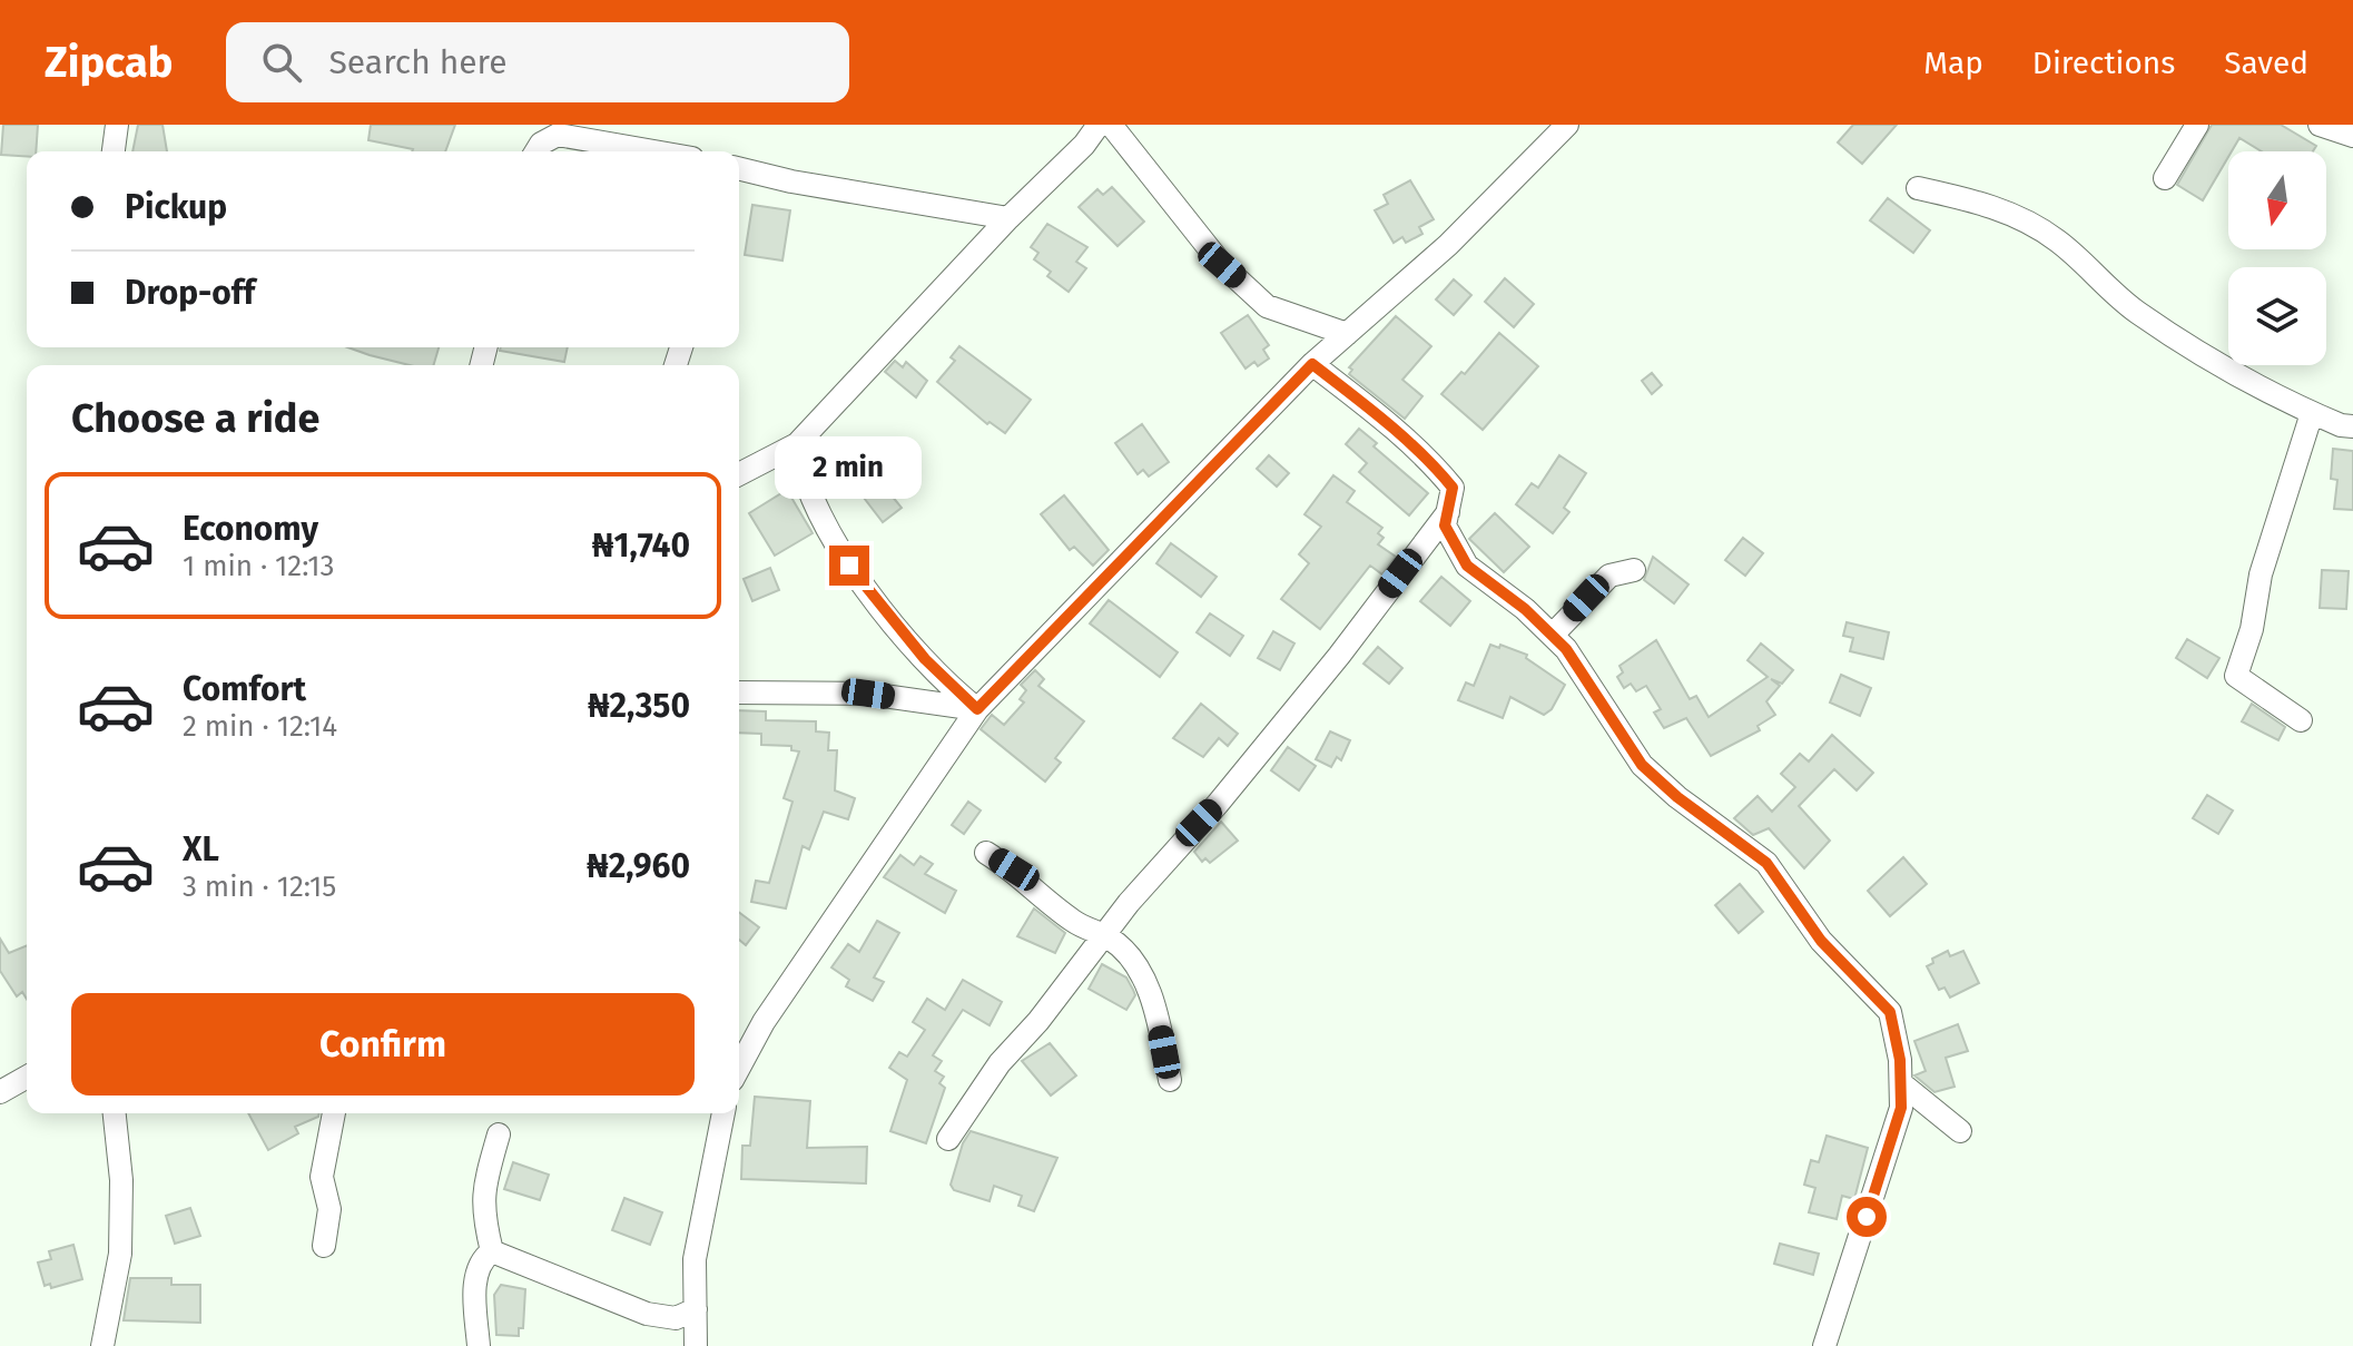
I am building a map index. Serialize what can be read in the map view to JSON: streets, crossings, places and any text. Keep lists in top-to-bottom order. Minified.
{"north":"bottom","page":{"header":"Zipcab","search":"Search here","nav":["Map","Directions","Saved"],"banner":["Pickup","Drop-off"],"heading":"Choose a ride","bubble":"2 min","list":[{"name":"Economy","note":"1 min · 12:13","value":"₦1,740"},{"name":"Comfort","note":"2 min · 12:14","value":"₦2,350"},{"name":"XL","note":"3 min · 12:15","value":"₦2,960"}],"buttons":"Confirm"}}
